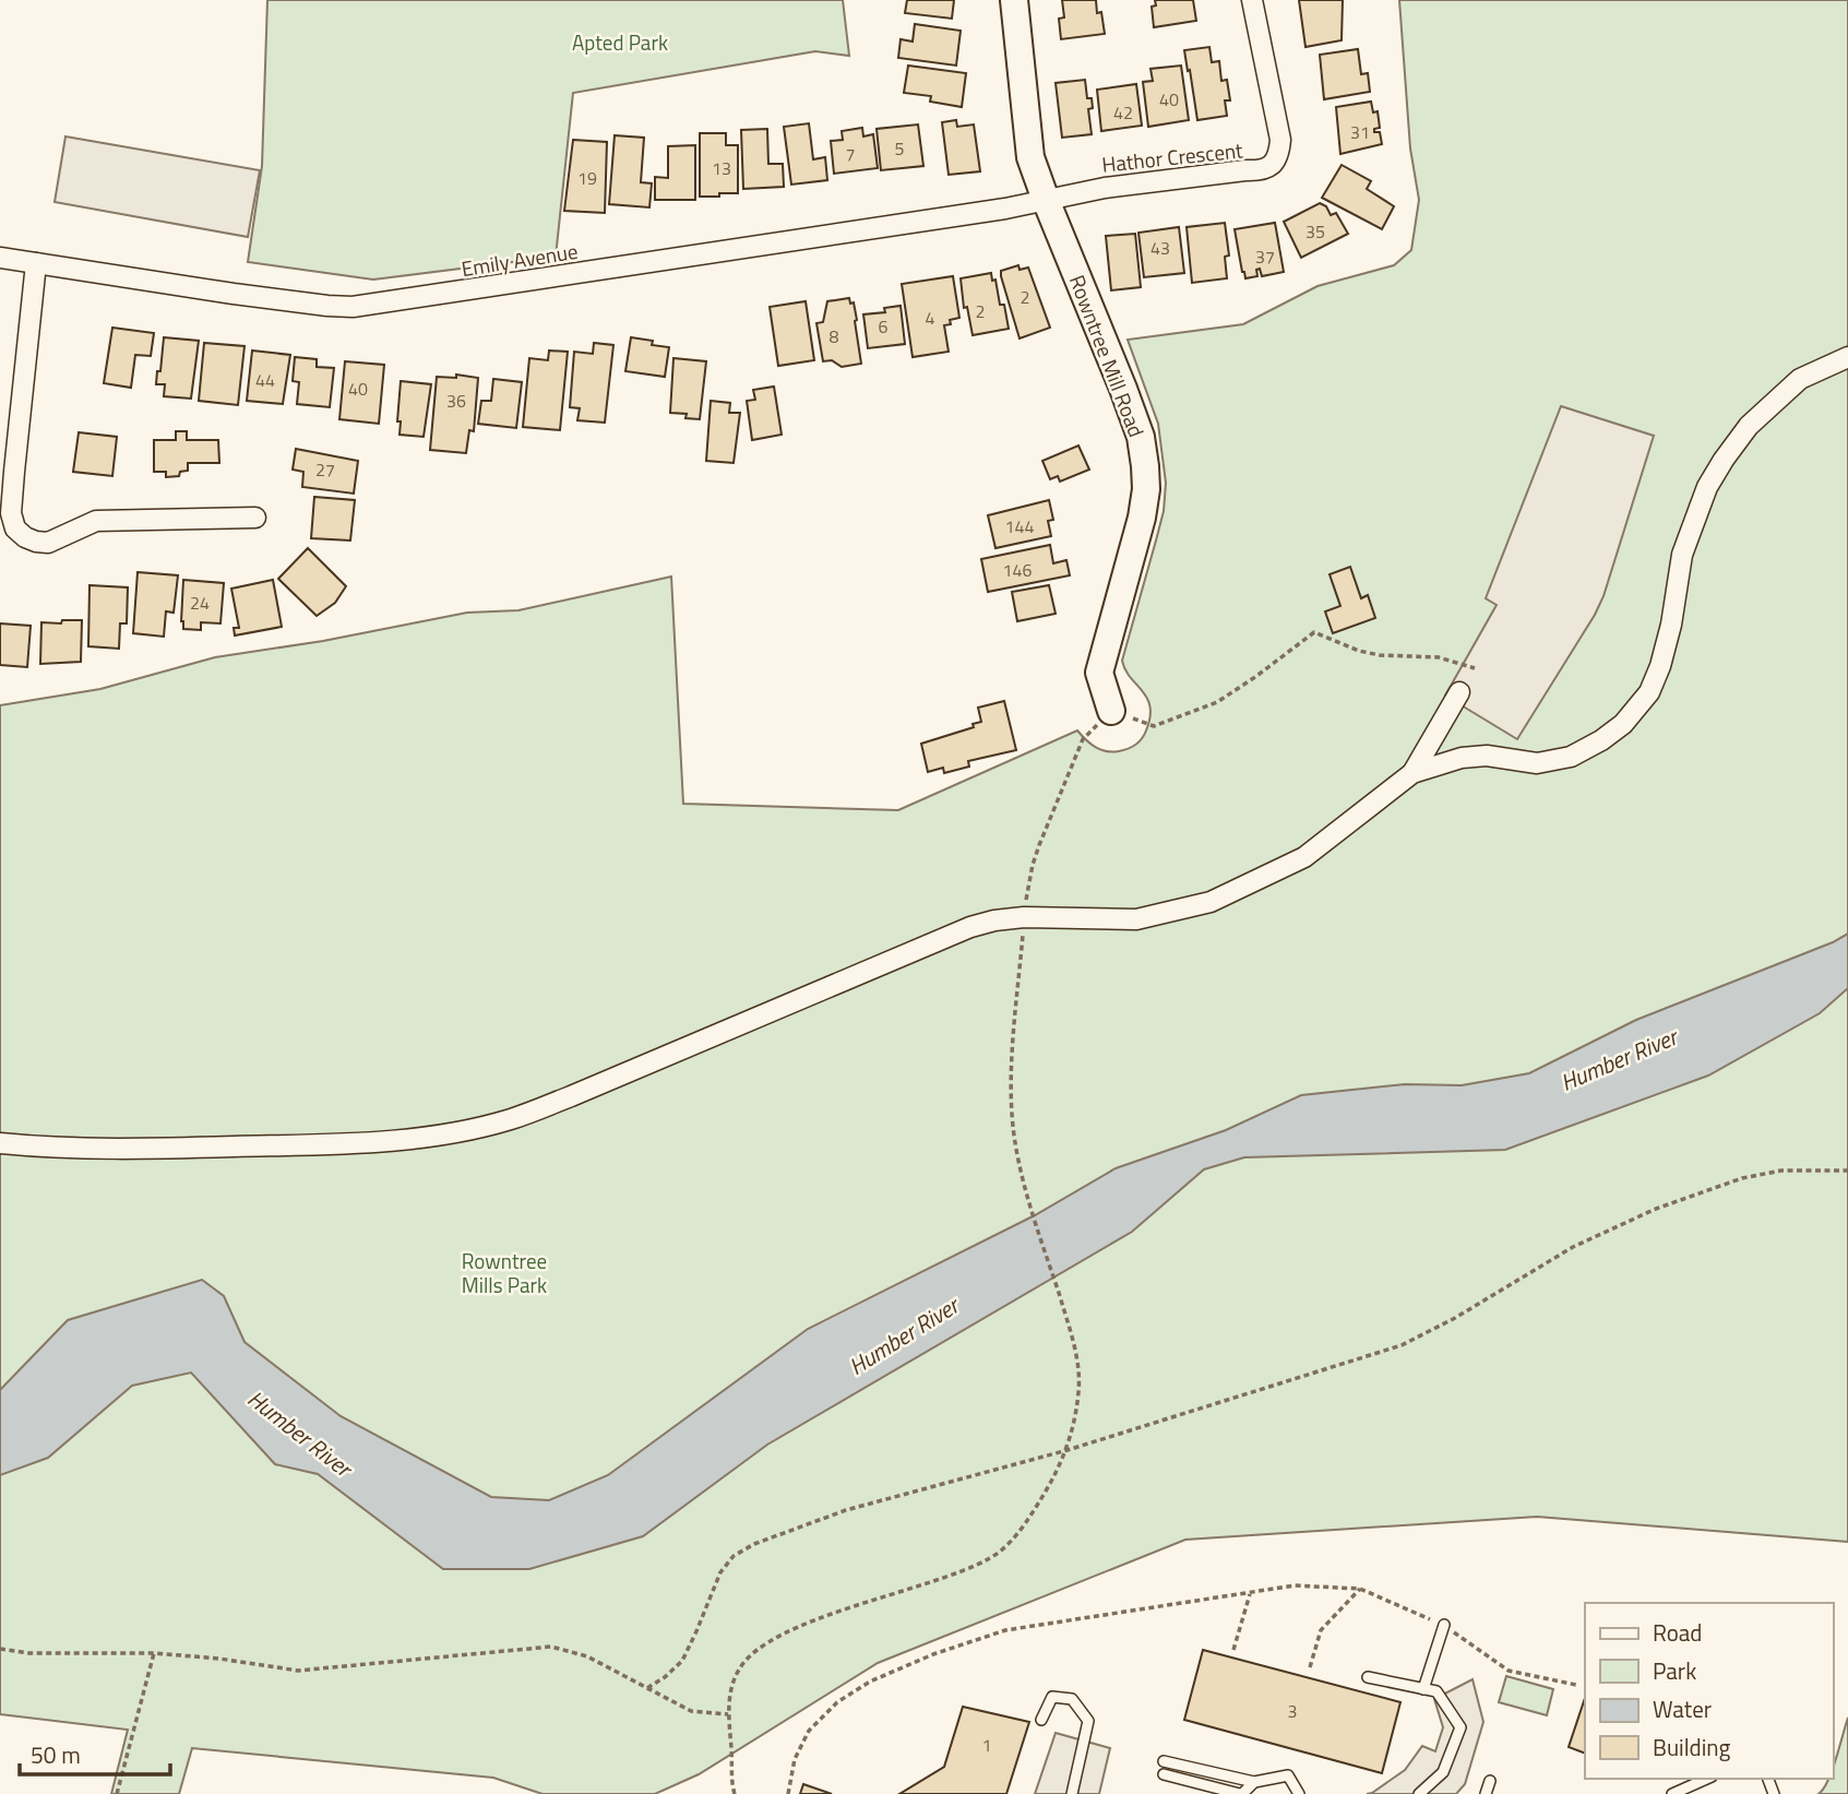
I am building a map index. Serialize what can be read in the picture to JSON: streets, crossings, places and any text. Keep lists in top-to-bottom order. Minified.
{"streets":{"street":["Hathor Crescent","Emily Avenue","Rowntree Mill Road"]},"crossings":[["Hathor Crescent","Emily Avenue"],["Hathor Crescent","Rowntree Mill Road"],["Emily Avenue","Rowntree Mill Road"]],"water":["Humber River"],"parks":["Apted Park","Rowntree Mills Park"],"house_numbers":["40","42","31","5","7","13","19","35","43","37","2","2","4","6","8","44","40","36","27","144","146","24","3","1"],"legend":["Road","Park","Water","Building"],"scale_bar":"50 m"}
